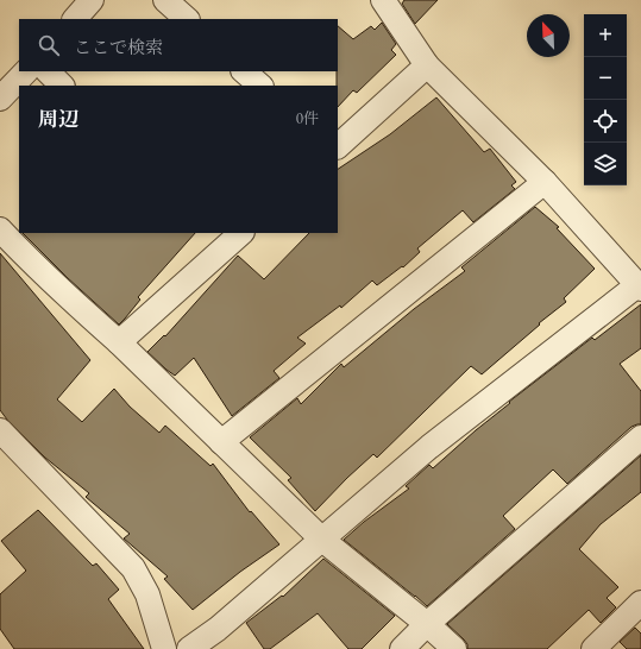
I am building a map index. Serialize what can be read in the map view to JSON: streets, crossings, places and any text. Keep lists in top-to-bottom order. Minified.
{"north":"top left","page":{"map_buttons":["+","−"],"search":"ここで検索","heading":["周辺","0件"]}}
